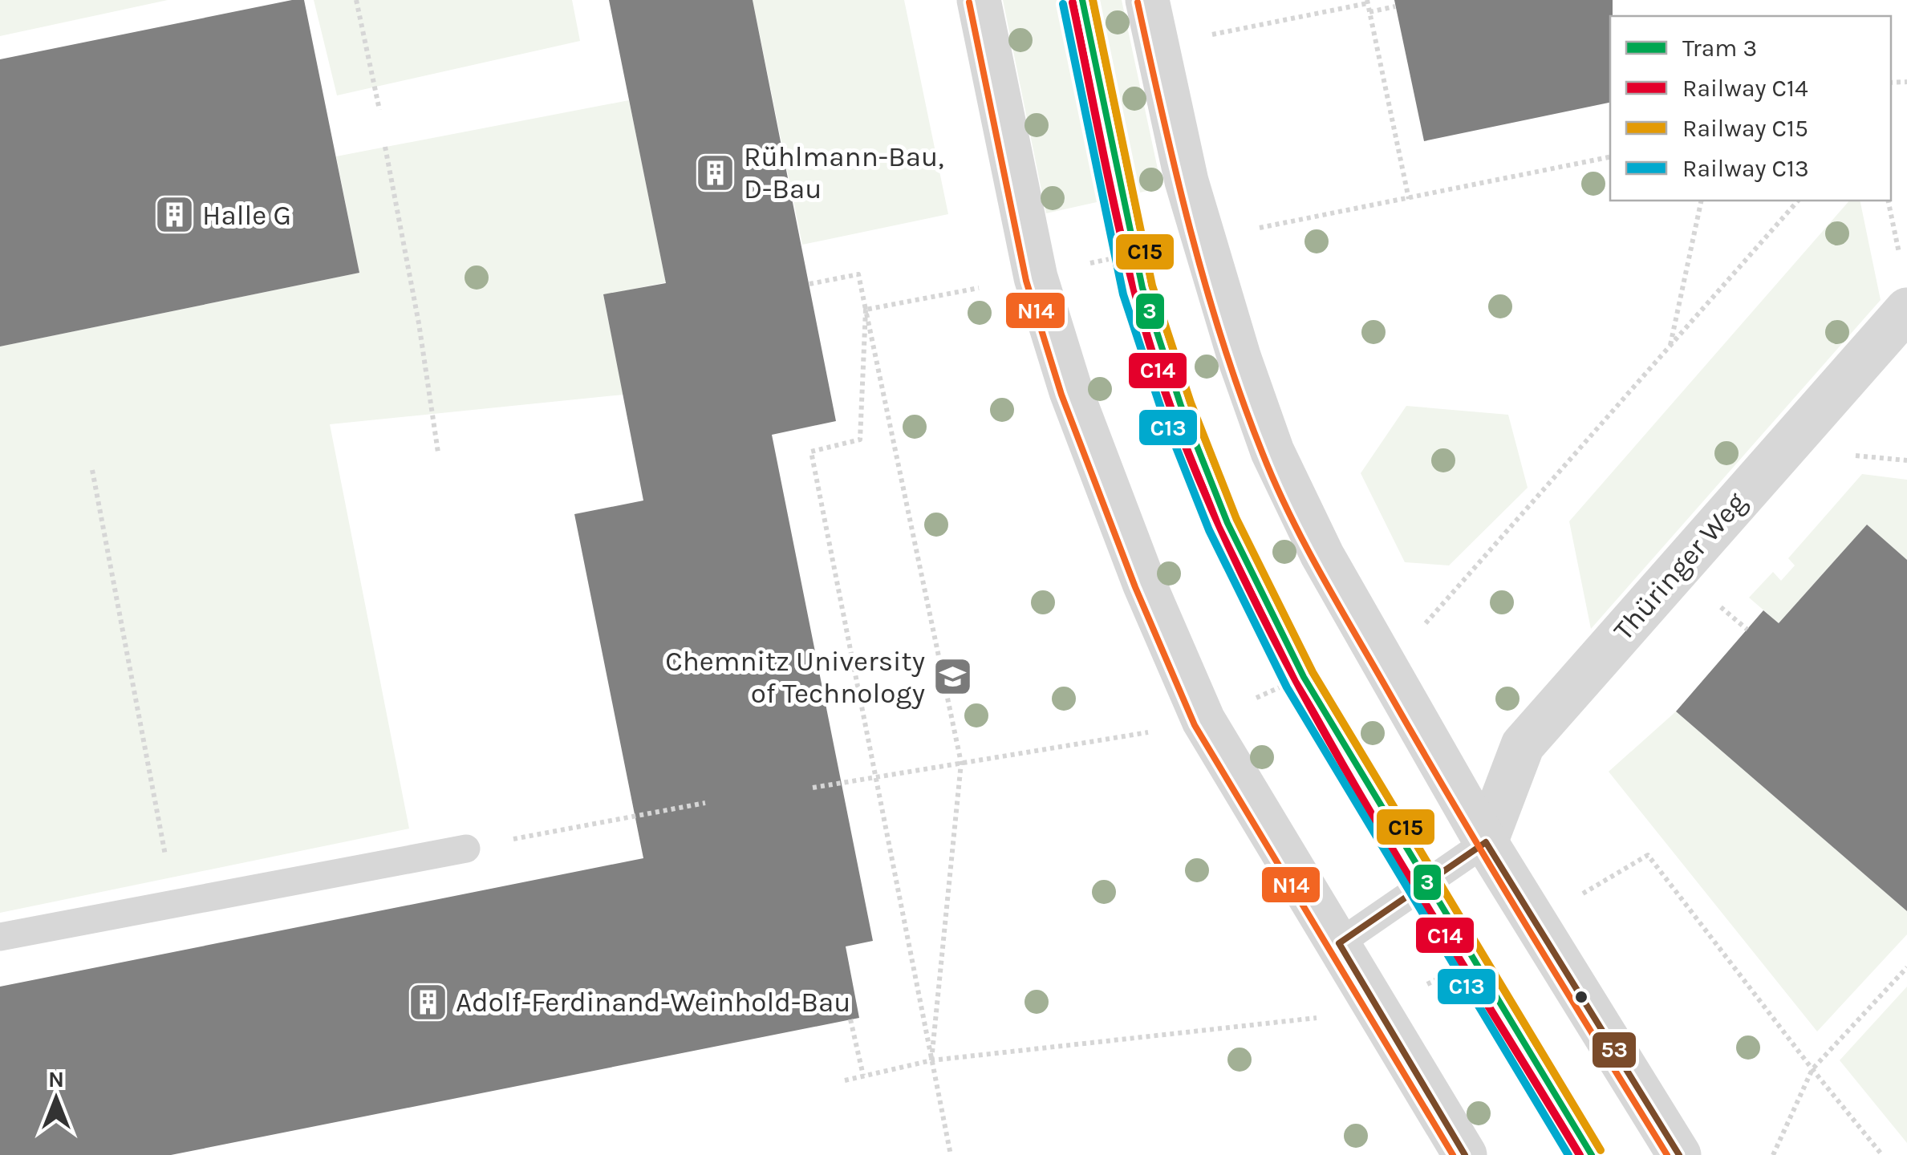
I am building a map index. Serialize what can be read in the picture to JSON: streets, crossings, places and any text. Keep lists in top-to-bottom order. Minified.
{"streets":{"street":["Thüringer Weg"]},"places":{"building":["Rühlmann-Bau, D-Bau","Halle G","Adolf-Ferdinand-Weinhold-Bau"],"school or university":["Chemnitz University of Technology"]},"lines":["tram line 3","rail line C15","rail line C14","transit line N14","rail line C13","transit line 53"],"legend":["Tram 3","Railway C14","Railway C15","Railway C13"],"north":"top"}
